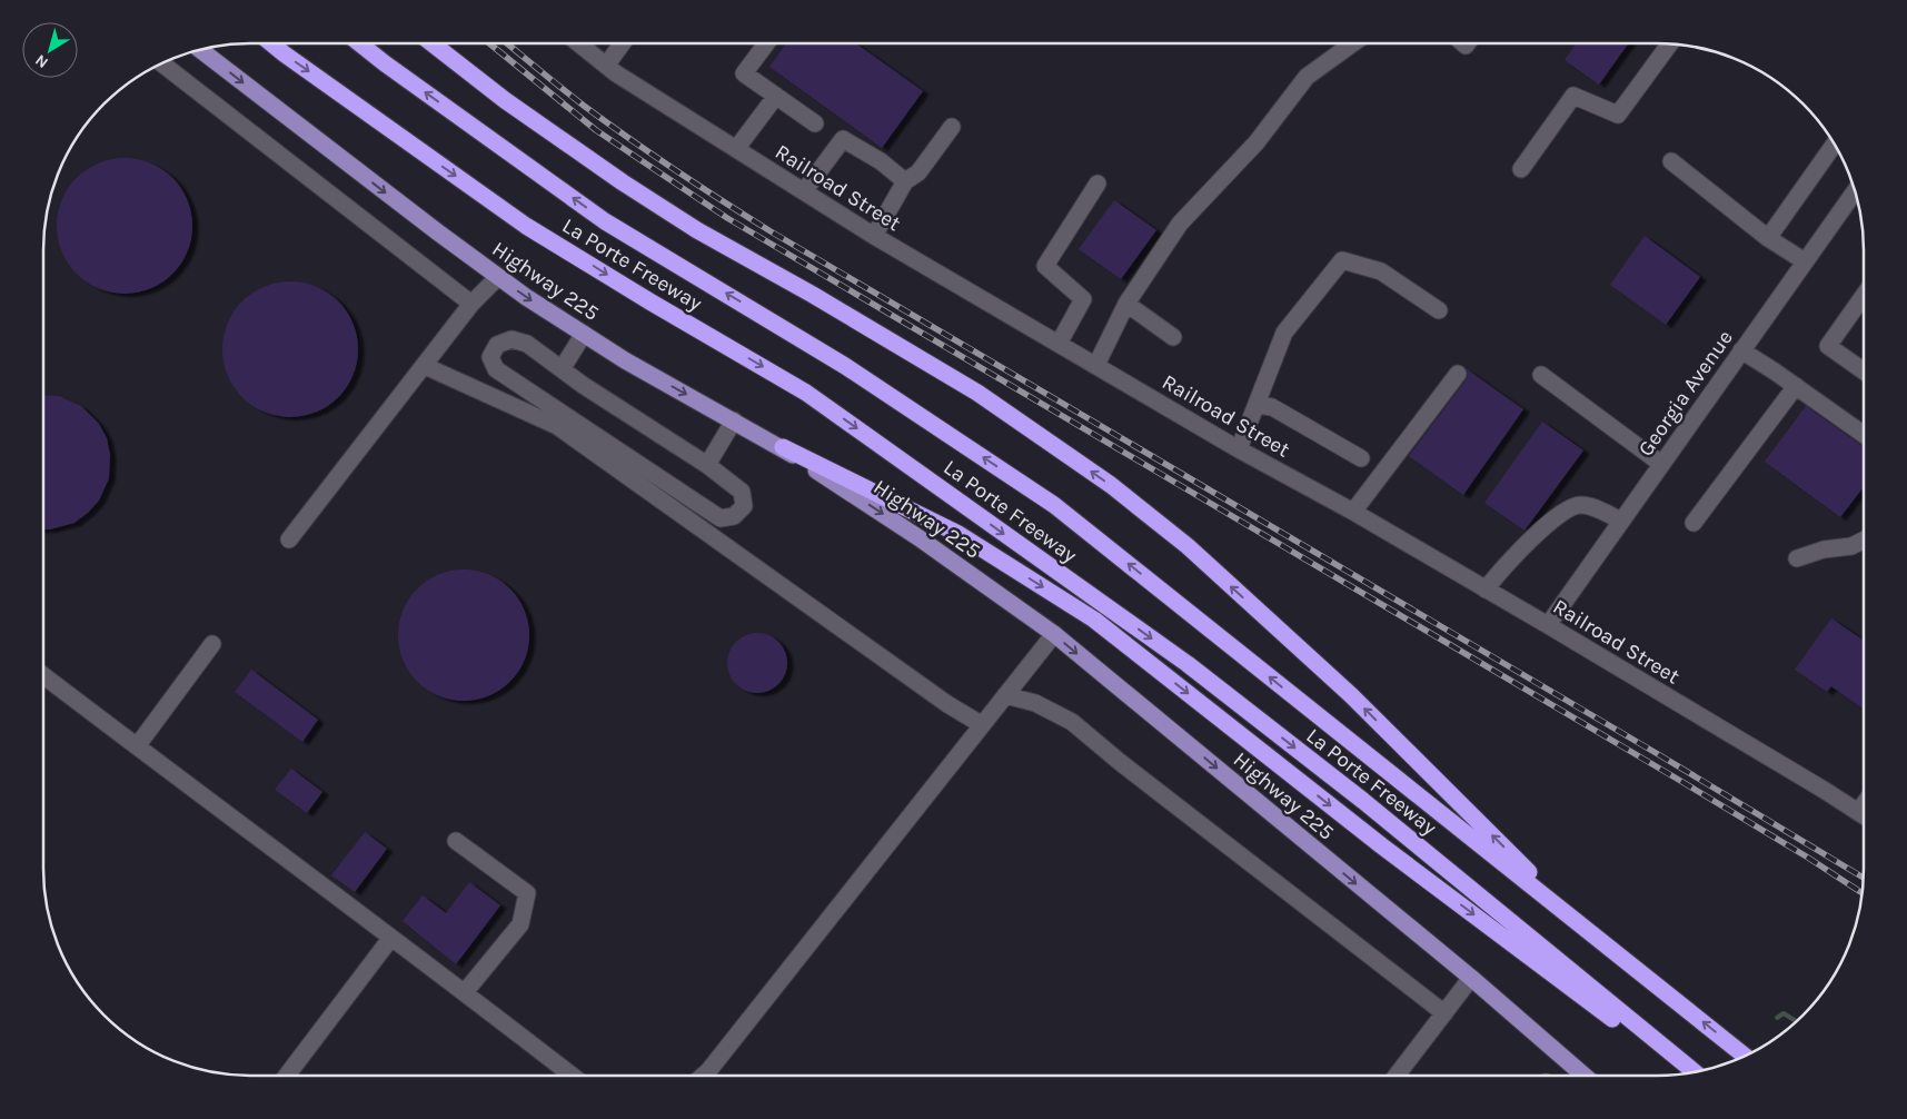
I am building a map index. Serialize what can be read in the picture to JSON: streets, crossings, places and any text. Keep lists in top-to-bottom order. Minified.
{"streets":{"highway":["La Porte Freeway"],"main road":["Highway 225"],"street":["Railroad Street","Georgia Avenue"]},"crossings":[["Railroad Street","Georgia Avenue"]],"one_way":["Highway 225"],"north":"bottom left"}
